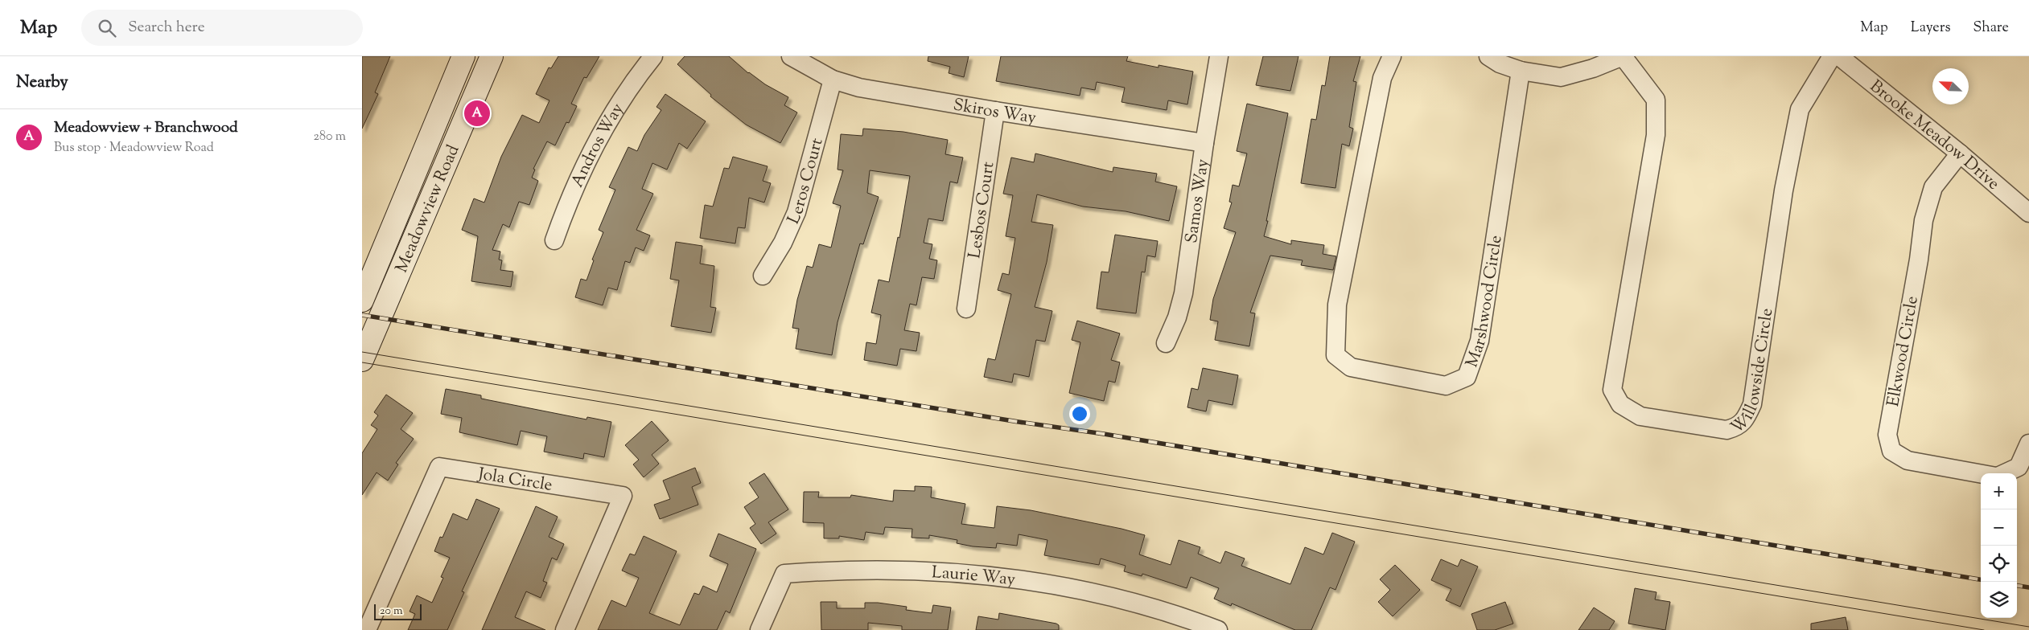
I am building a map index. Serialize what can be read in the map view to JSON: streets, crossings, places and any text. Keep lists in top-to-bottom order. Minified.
{"streets":{"main road":["Meadowview Road"],"street":["Skiros Way","Brooke Meadow Drive","Andros Way","Leros Court","Samos Way","Lesbos Court","Marshwood Circle","Elkwood Circle","Willowside Circle","Jola Circle","Laurie Way"]},"crossings":[["Skiros Way","Leros Court"],["Skiros Way","Samos Way"],["Skiros Way","Lesbos Court"],["Brooke Meadow Drive","Elkwood Circle"]],"scale_bar":"20 m","north":"top left","page":{"header":"Map","search":"Search here","nav":["Map","Layers","Share"],"heading":"Nearby","pins":"A","list":[{"mark":"A","name":"Meadowview + Branchwood","note":"Bus stop · Meadowview Road","value":"280 m"}],"map_buttons":["+","−"],"scale":"20 m"}}
